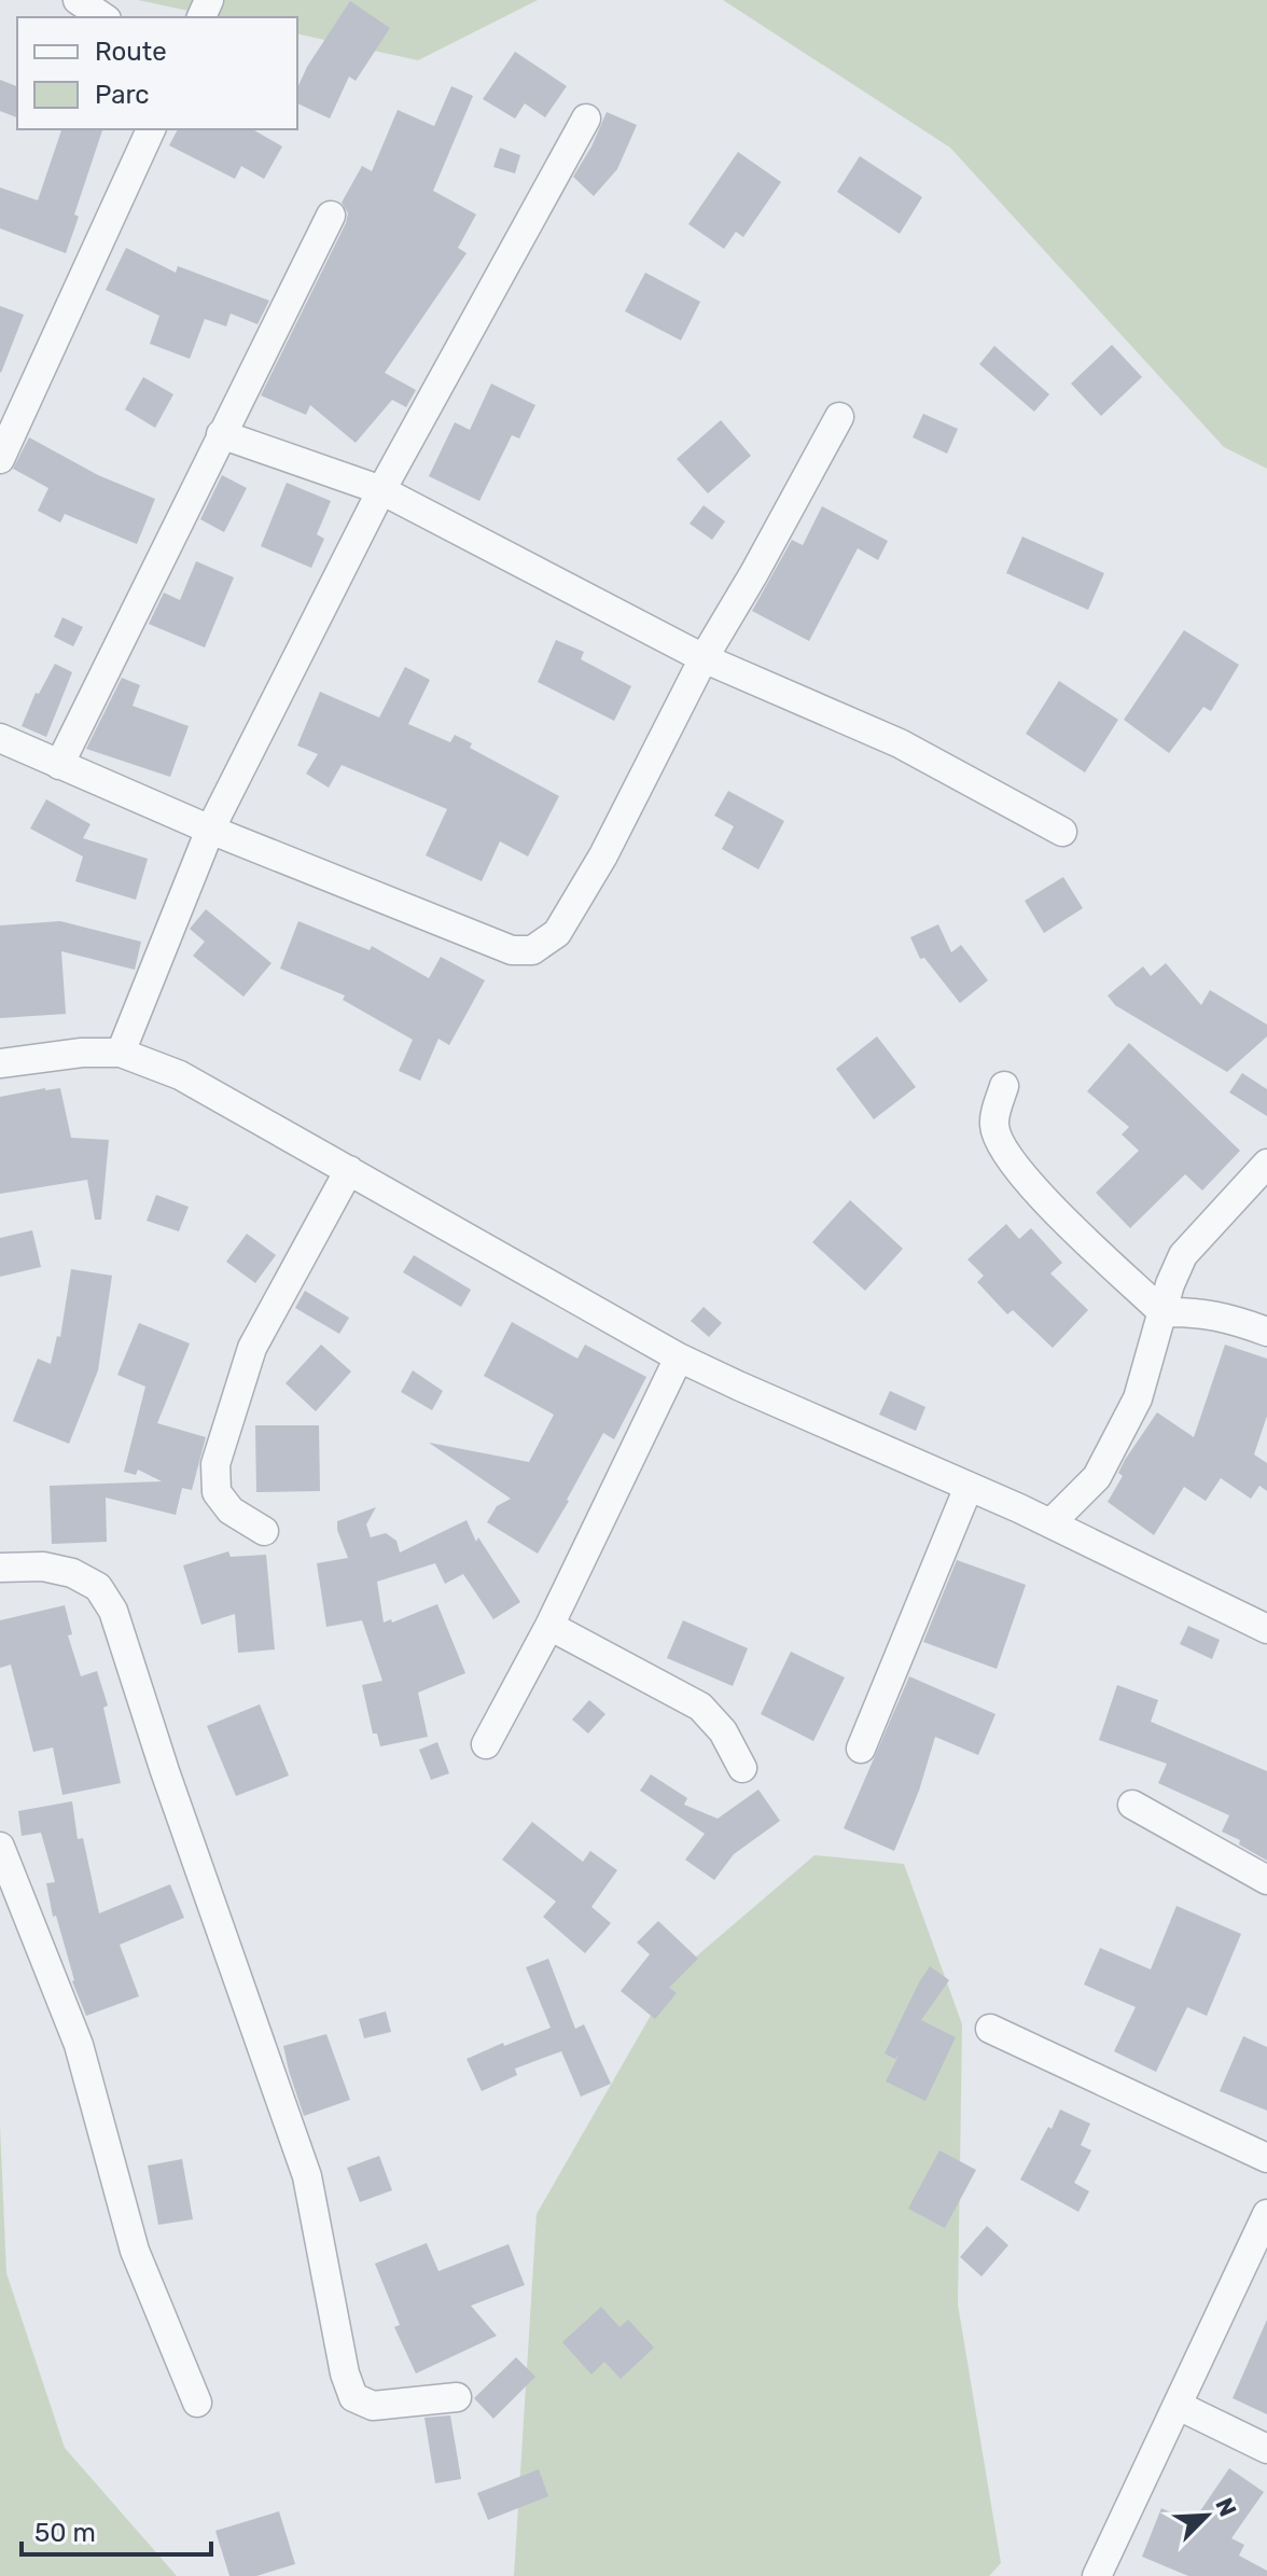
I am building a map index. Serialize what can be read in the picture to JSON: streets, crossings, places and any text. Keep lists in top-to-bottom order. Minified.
{"legend":["Route","Parc"],"scale_bar":"50 m","north":"top right"}
